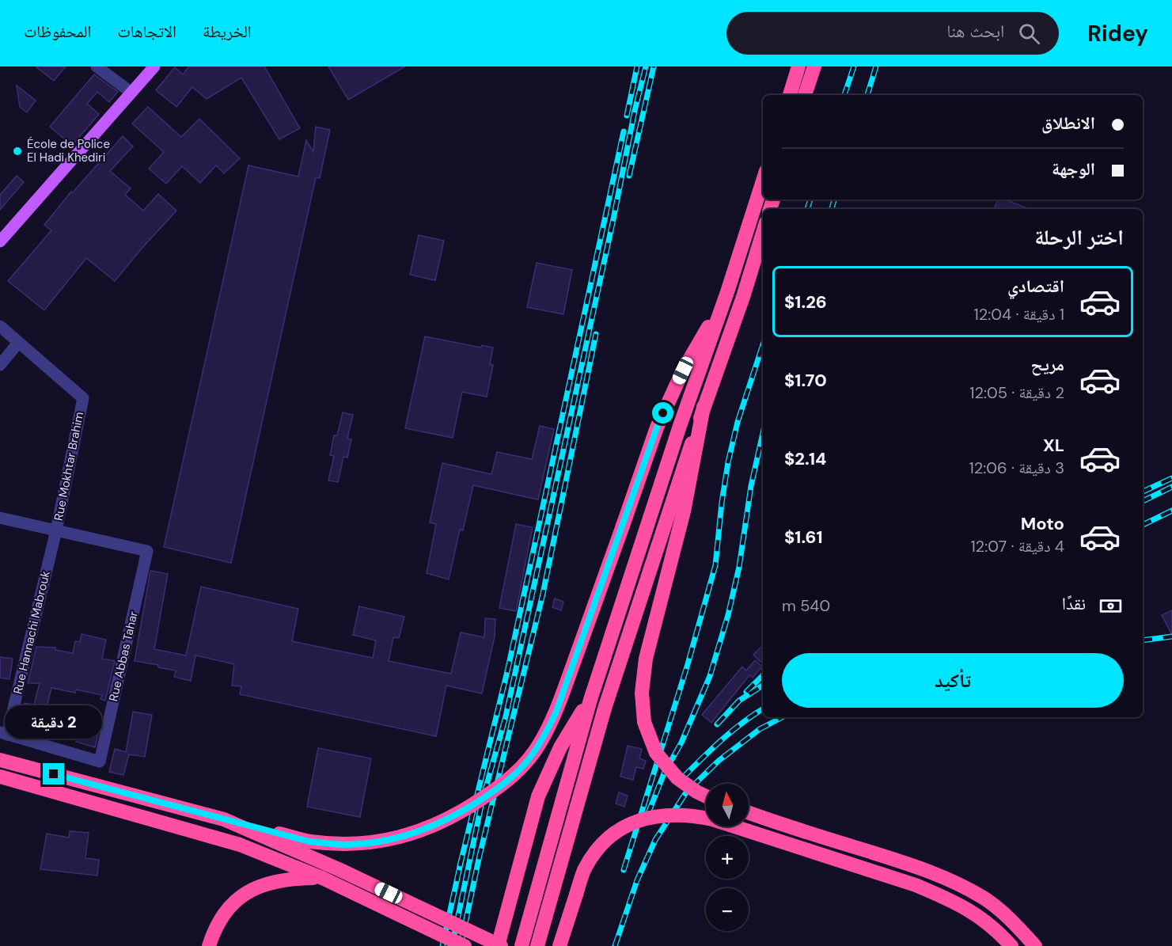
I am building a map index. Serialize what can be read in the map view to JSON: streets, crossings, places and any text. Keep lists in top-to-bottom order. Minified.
{"streets":{"street":["Rue Mokhtar Brahim","Rue Hannachi Mabrouk","Rue Abbas Tahar"]},"crossings":[["Rue Mokhtar Brahim","Rue Hannachi Mabrouk"],["Rue Mokhtar Brahim","Rue Abbas Tahar"],["Rue Hannachi Mabrouk","Rue Abbas Tahar"]],"places":["École de Police El Hadi Khediri"],"north":"top","page":{"header":"Ridey","search":"ابحث هنا","nav":["الخريطة","الاتجاهات","المحفوظات"],"banner":["الانطلاق","الوجهة"],"heading":"اختر الرحلة","list":[{"name":"اقتصادي","note":"1 دقيقة · 12:04","value":"$1.26"},{"name":"مريح","note":"2 دقيقة · 12:05","value":"$1.70"},{"name":"XL","note":"3 دقيقة · 12:06","value":"$2.14"},{"name":"Moto","note":"4 دقيقة · 12:07","value":"$1.61"}],"pay":["نقدًا","540 m"],"buttons":"تأكيد","bubble":"2 دقيقة","map_buttons":["+","−"]}}
